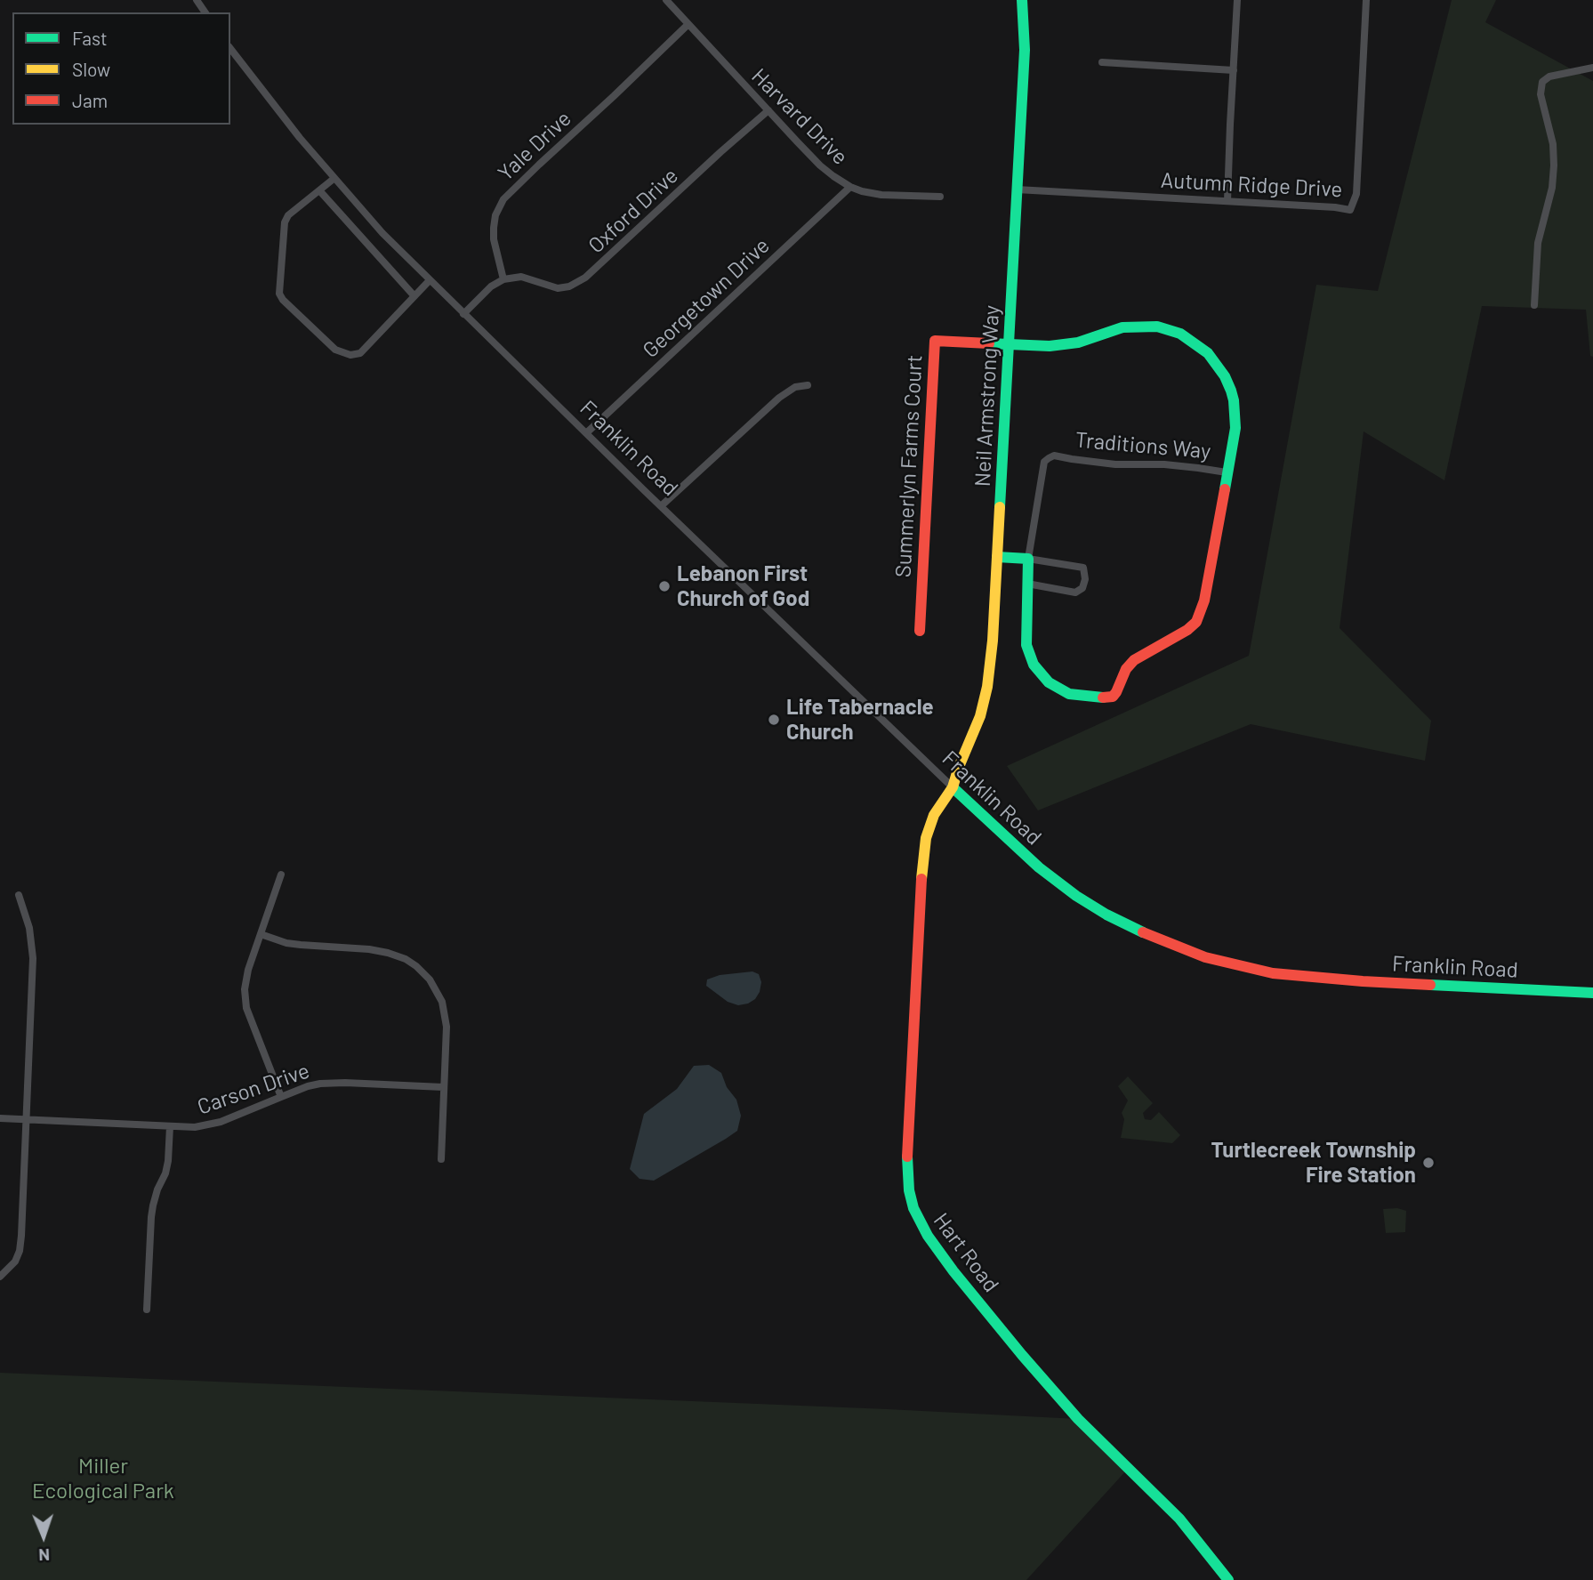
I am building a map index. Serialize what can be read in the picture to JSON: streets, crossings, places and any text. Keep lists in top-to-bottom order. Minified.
{"streets":{"street":["Harvard Drive","Yale Drive","Autumn Ridge Drive","Oxford Drive","Georgetown Drive","Neil Armstrong Way","Traditions Way","Franklin Road","Summerlyn Farms Court","Carson Drive","Hart Road"]},"crossings":[["Harvard Drive","Yale Drive"],["Harvard Drive","Oxford Drive"],["Harvard Drive","Georgetown Drive"],["Yale Drive","Oxford Drive"],["Autumn Ridge Drive","Neil Armstrong Way"],["Georgetown Drive","Franklin Road"],["Neil Armstrong Way","Traditions Way"],["Neil Armstrong Way","Franklin Road"],["Neil Armstrong Way","Summerlyn Farms Court"],["Neil Armstrong Way","Hart Road"],["Traditions Way","Summerlyn Farms Court"],["Franklin Road","Hart Road"]],"parks":["Miller Ecological Park"],"places":["Lebanon First Church of God","Life Tabernacle Church","Turtlecreek Township Fire Station"],"legend":["Fast","Slow","Jam"],"north":"bottom"}
